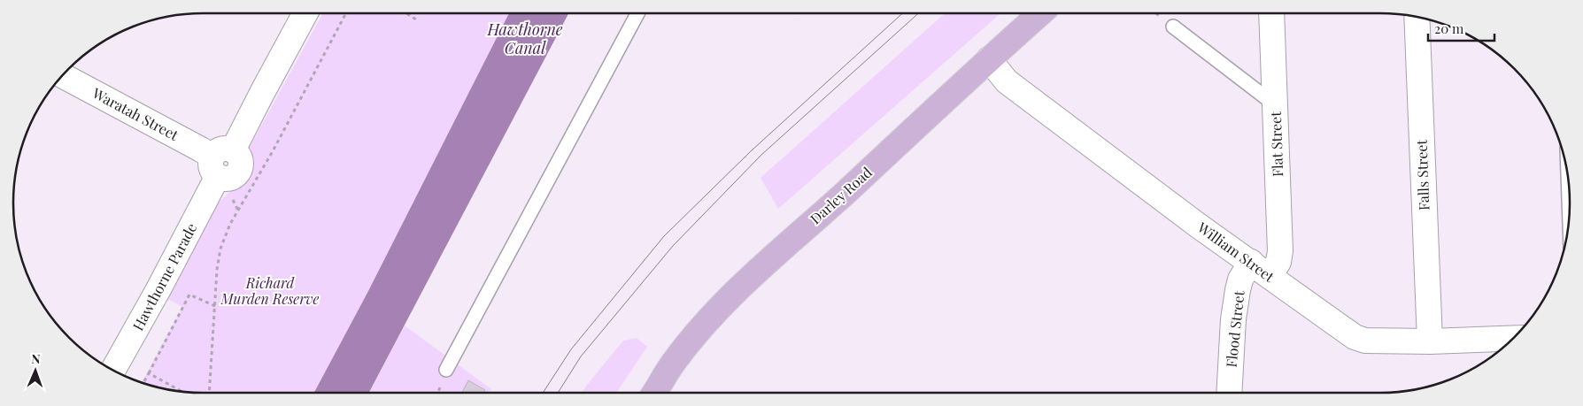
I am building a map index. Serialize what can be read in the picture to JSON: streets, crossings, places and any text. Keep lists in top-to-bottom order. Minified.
{"streets":{"main road":["Darley Road"],"street":["Waratah Street","Flat Street","Falls Street","William Street","Hawthorne Parade","Flood Street"]},"crossings":[["Waratah Street","Hawthorne Parade"],["Flat Street","William Street"],["Flat Street","Flood Street"],["Falls Street","William Street"],["Darley Road","William Street"],["William Street","Flood Street"]],"water":["Hawthorne Canal"],"parks":["Richard Murden Reserve"],"scale_bar":"20 m","north":"top"}
